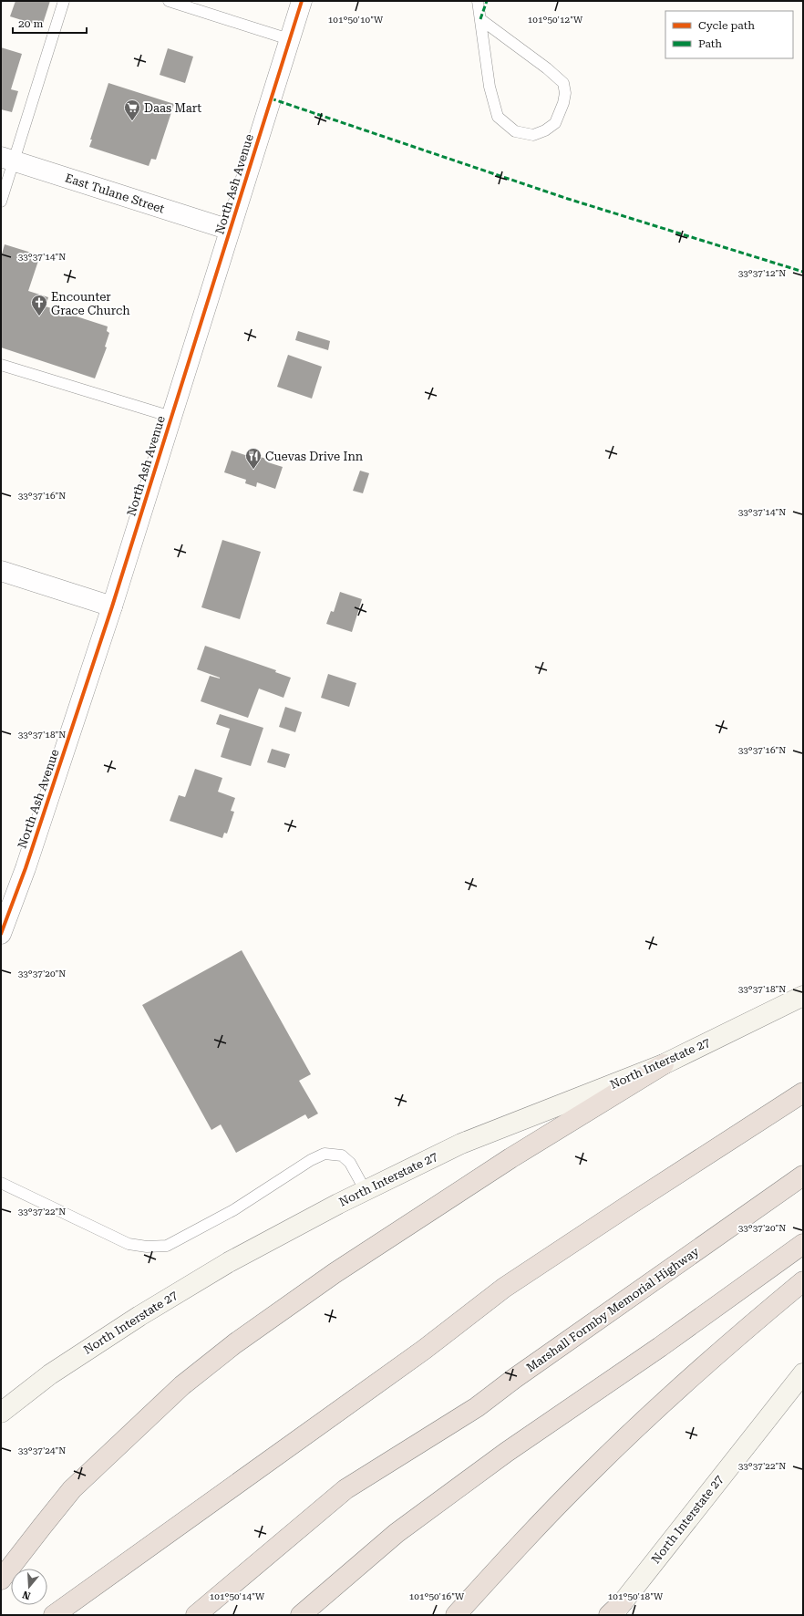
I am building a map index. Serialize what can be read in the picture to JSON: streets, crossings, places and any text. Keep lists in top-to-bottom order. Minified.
{"streets":{"highway":["Marshall Formby Memorial Highway"],"main road":["North Interstate 27"],"street":["North Ash Avenue","East Tulane Street"]},"crossings":[["North Ash Avenue","East Tulane Street"]],"places":{"supermarket":["Daas Mart"],"church":["Encounter Grace Church"],"restaurant":["Cuevas Drive Inn"]},"legend":["Cycle path","Path"],"scale_bar":"20 m","north":"bottom","coordinates":["101°50'10\"W","101°50'12\"W","33°37'14\"N","33°37'12\"N","33°37'16\"N","33°37'18\"N","33°37'20\"N","33°37'22\"N","33°37'24\"N","101°50'14\"W","101°50'16\"W","101°50'18\"W"]}
